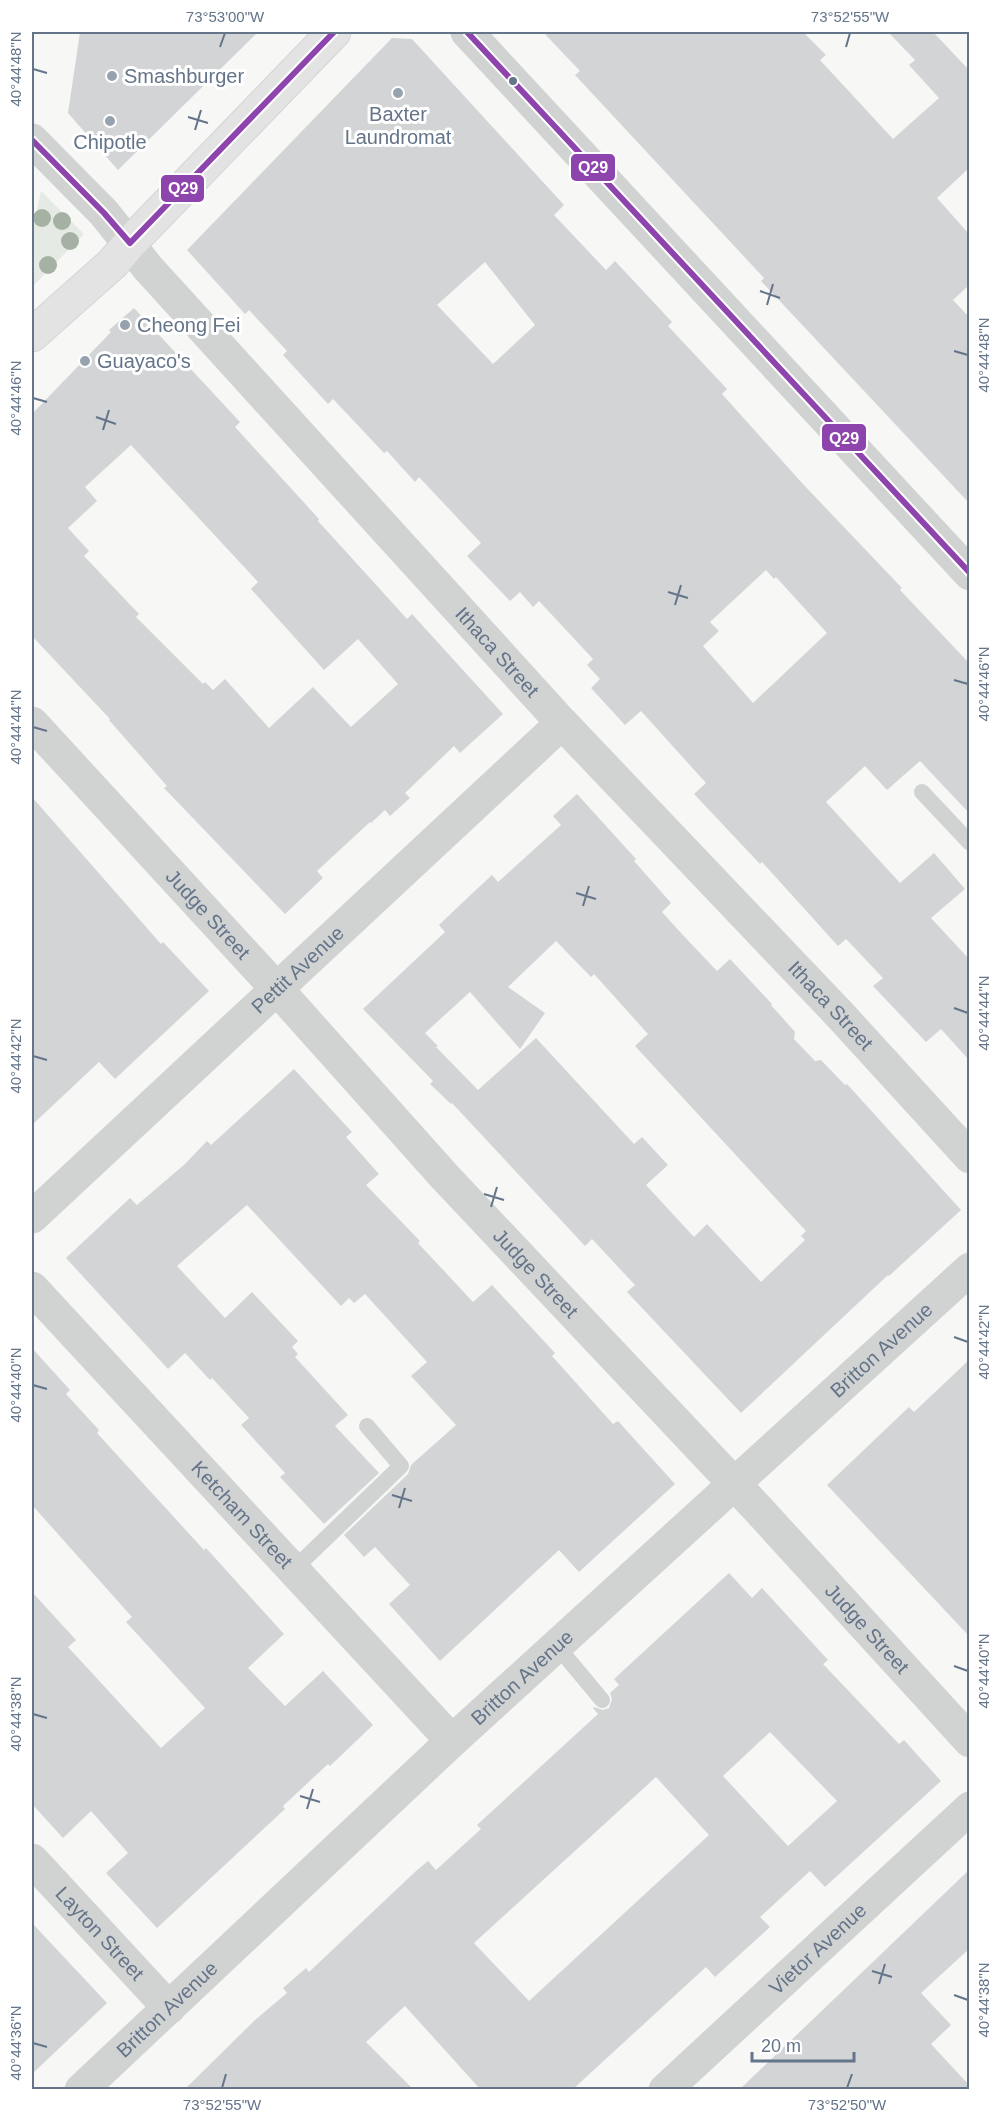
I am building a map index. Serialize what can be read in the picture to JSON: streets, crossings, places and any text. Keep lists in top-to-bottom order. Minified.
{"streets":{"street":["Ithaca Street","Judge Street","Pettit Avenue","Britton Avenue","Ketcham Street","Layton Street","Vietor Avenue"]},"crossings":[["Ithaca Street","Pettit Avenue"],["Judge Street","Pettit Avenue"],["Judge Street","Britton Avenue"],["Britton Avenue","Ketcham Street"],["Britton Avenue","Layton Street"]],"places":["Smashburger","Baxter Laundromat","Chipotle","Cheong Fei","Guayaco's"],"lines":["transit line Q29"],"scale_bar":"20 m","coordinates":["73°53'00\"W","73°52'55\"W","40°44'48\"N","40°44'46\"N","40°44'44\"N","40°44'42\"N","40°44'40\"N","40°44'38\"N","40°44'36\"N","73°52'50\"W"]}
